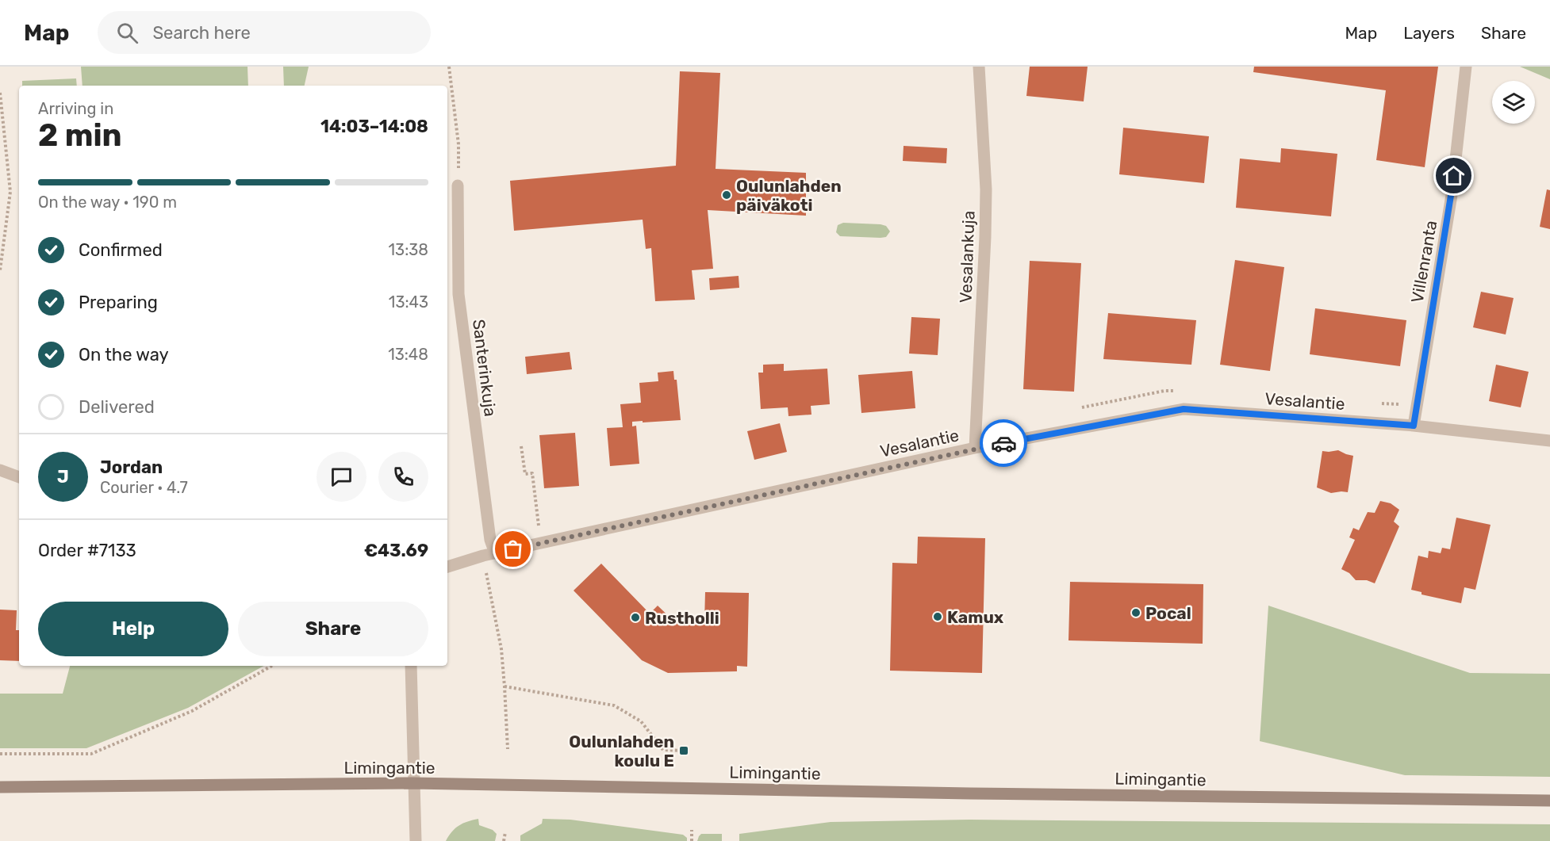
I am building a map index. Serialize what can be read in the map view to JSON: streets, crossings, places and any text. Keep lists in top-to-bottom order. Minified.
{"streets":{"main road":["Limingantie"],"street":["Vesalankuja","Villenranta","Santerinkuja","Vesalantie"]},"crossings":[["Vesalankuja","Vesalantie"],["Villenranta","Vesalantie"],["Santerinkuja","Vesalantie"]],"places":{"other":["Oulunlahden päiväkoti","Pocal","Kamux","Rustholli"],"transit":["Oulunlahden koulu E"]},"page":{"header":"Map","search":"Search here","nav":["Map","Layers","Share"],"heading":["2 min","Arriving in","14:03–14:08"],"panel":["Jordan","Courier · 4.7","Order #7133","€43.69"],"bar":"On the way · 190 m","list":[["Confirmed","13:38"],["Preparing","13:43"],["On the way","13:48"],"Delivered"],"round":"J","buttons":["Help","Share"]}}
